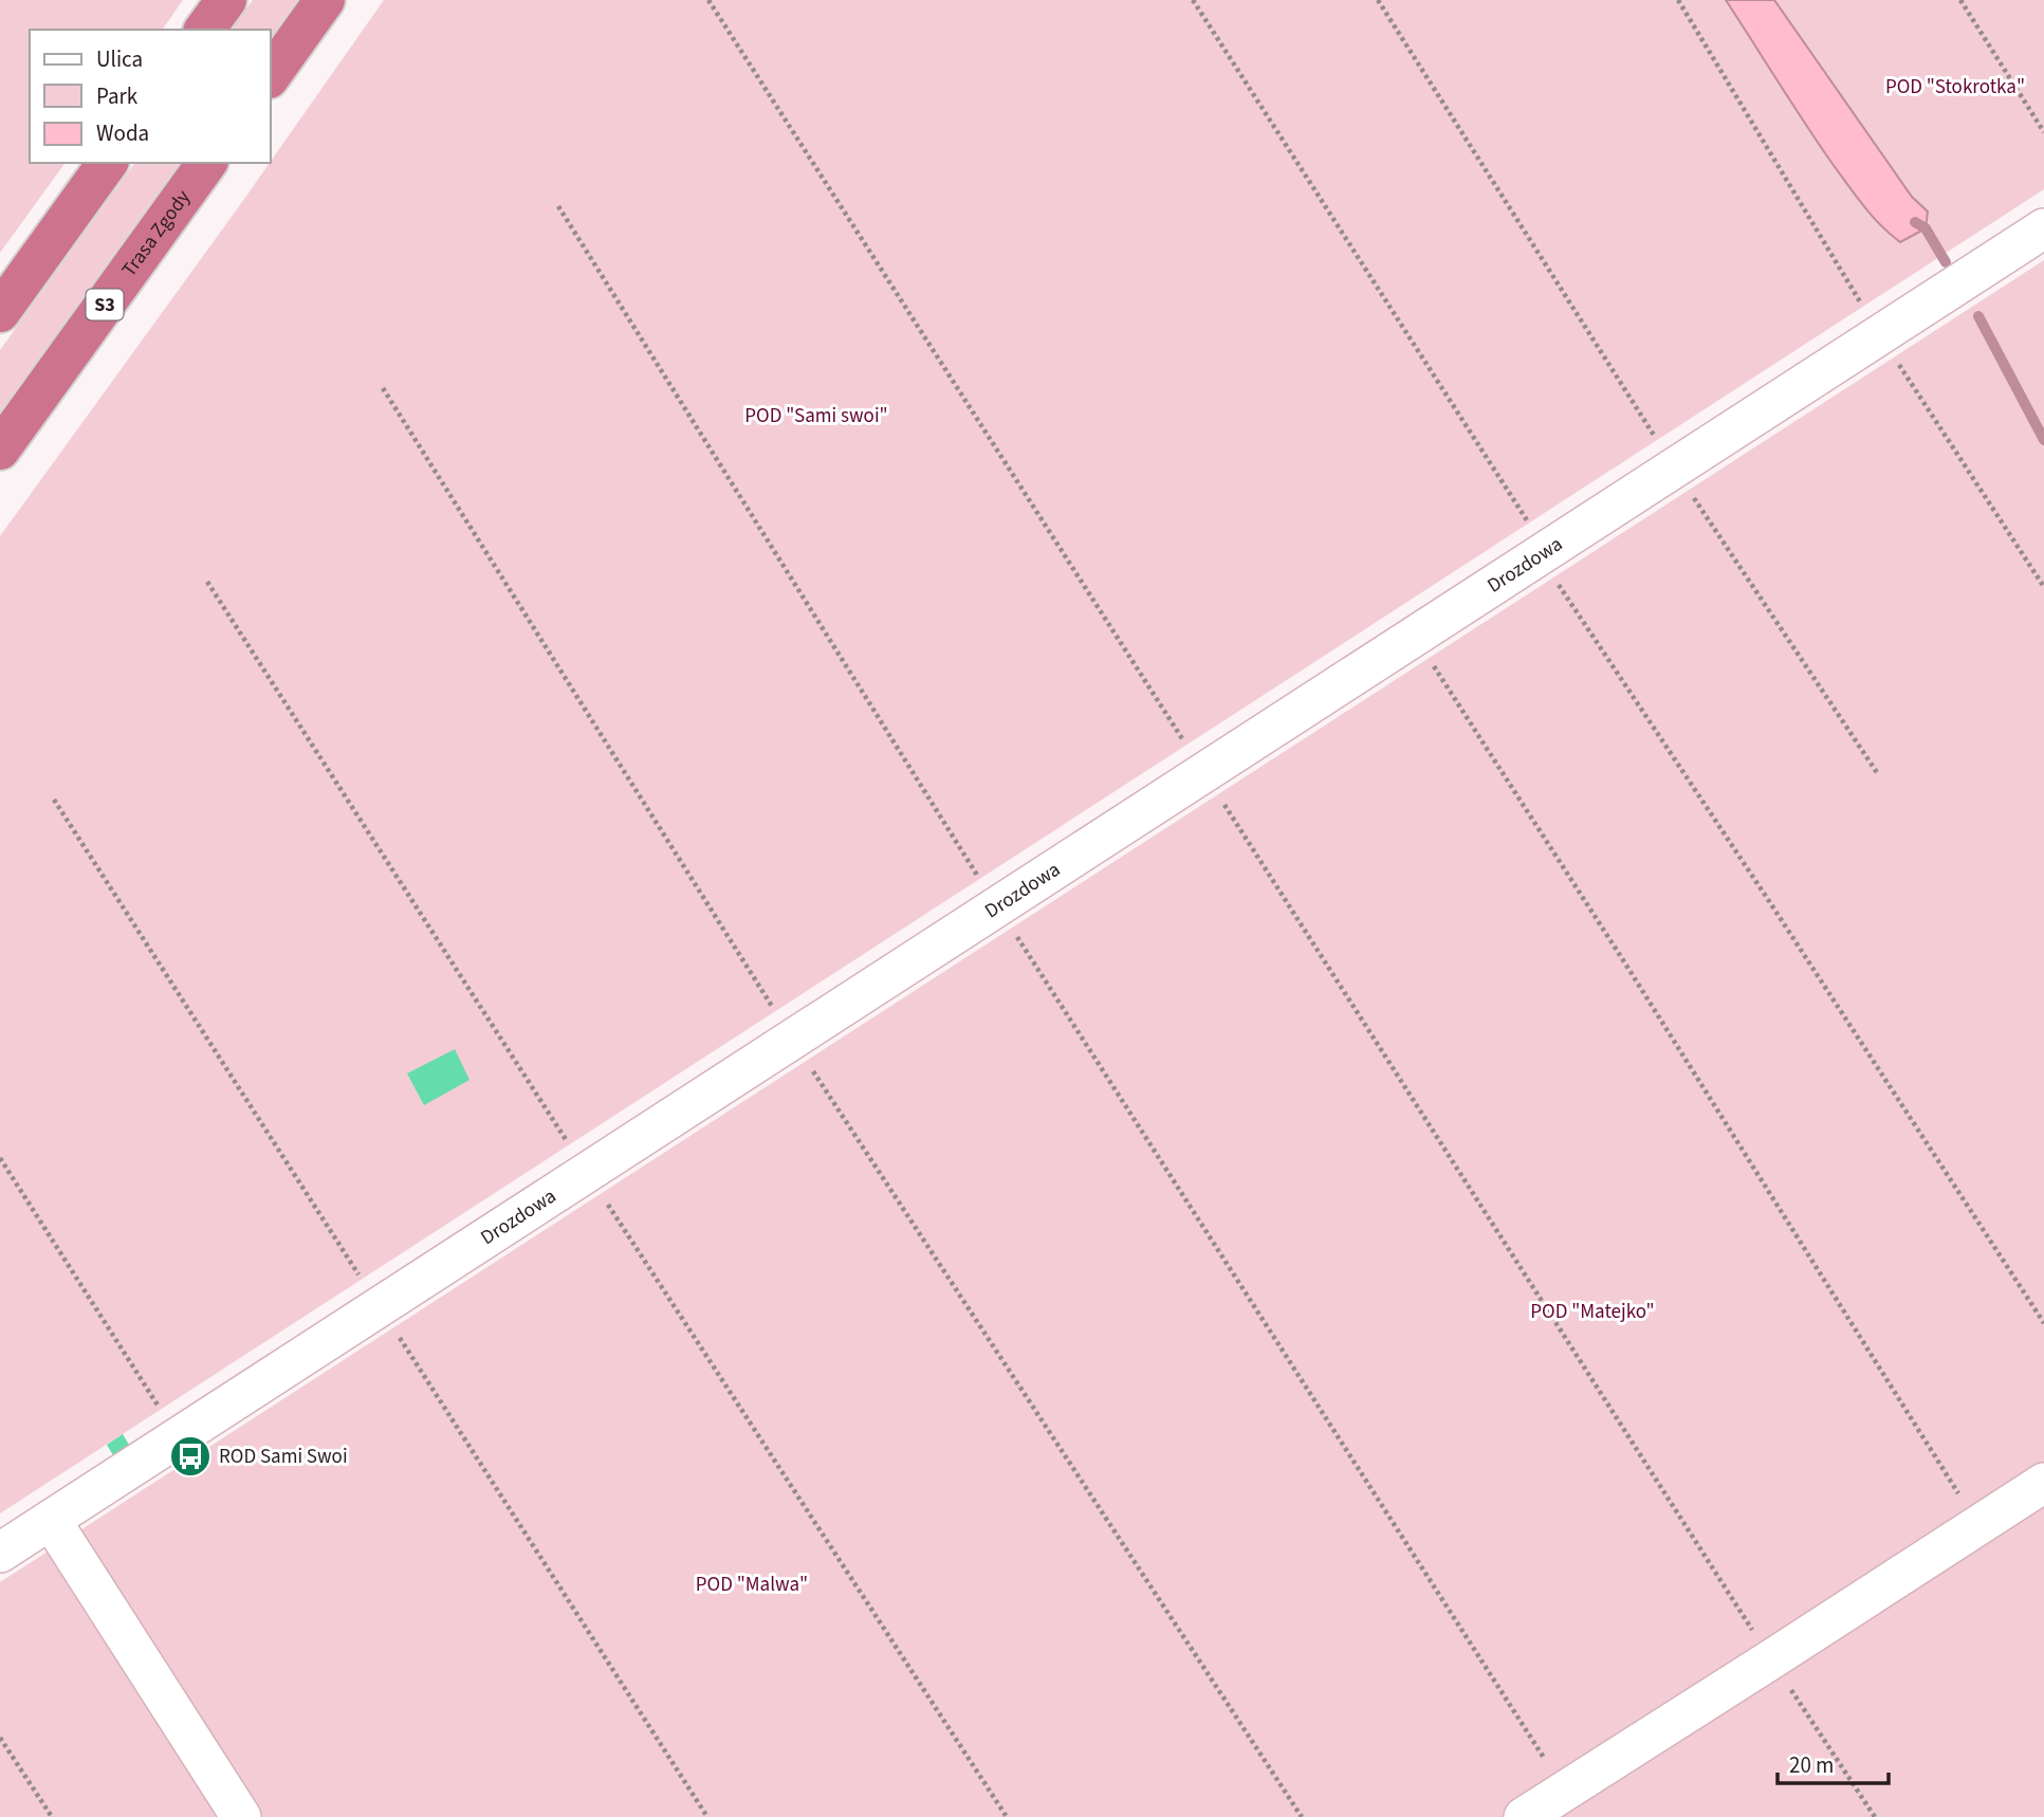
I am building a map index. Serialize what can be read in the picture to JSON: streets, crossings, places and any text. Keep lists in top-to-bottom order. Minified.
{"streets":{"highway":["Trasa Zgody","S3"],"street":["Drozdowa"]},"parks":["POD \"Stokrotka\"","POD \"Sami swoi\"","POD \"Matejko\"","POD \"Malwa\""],"places":{"bus stop":["ROD Sami Swoi"]},"legend":["Ulica","Park","Woda"],"scale_bar":"20 m"}
